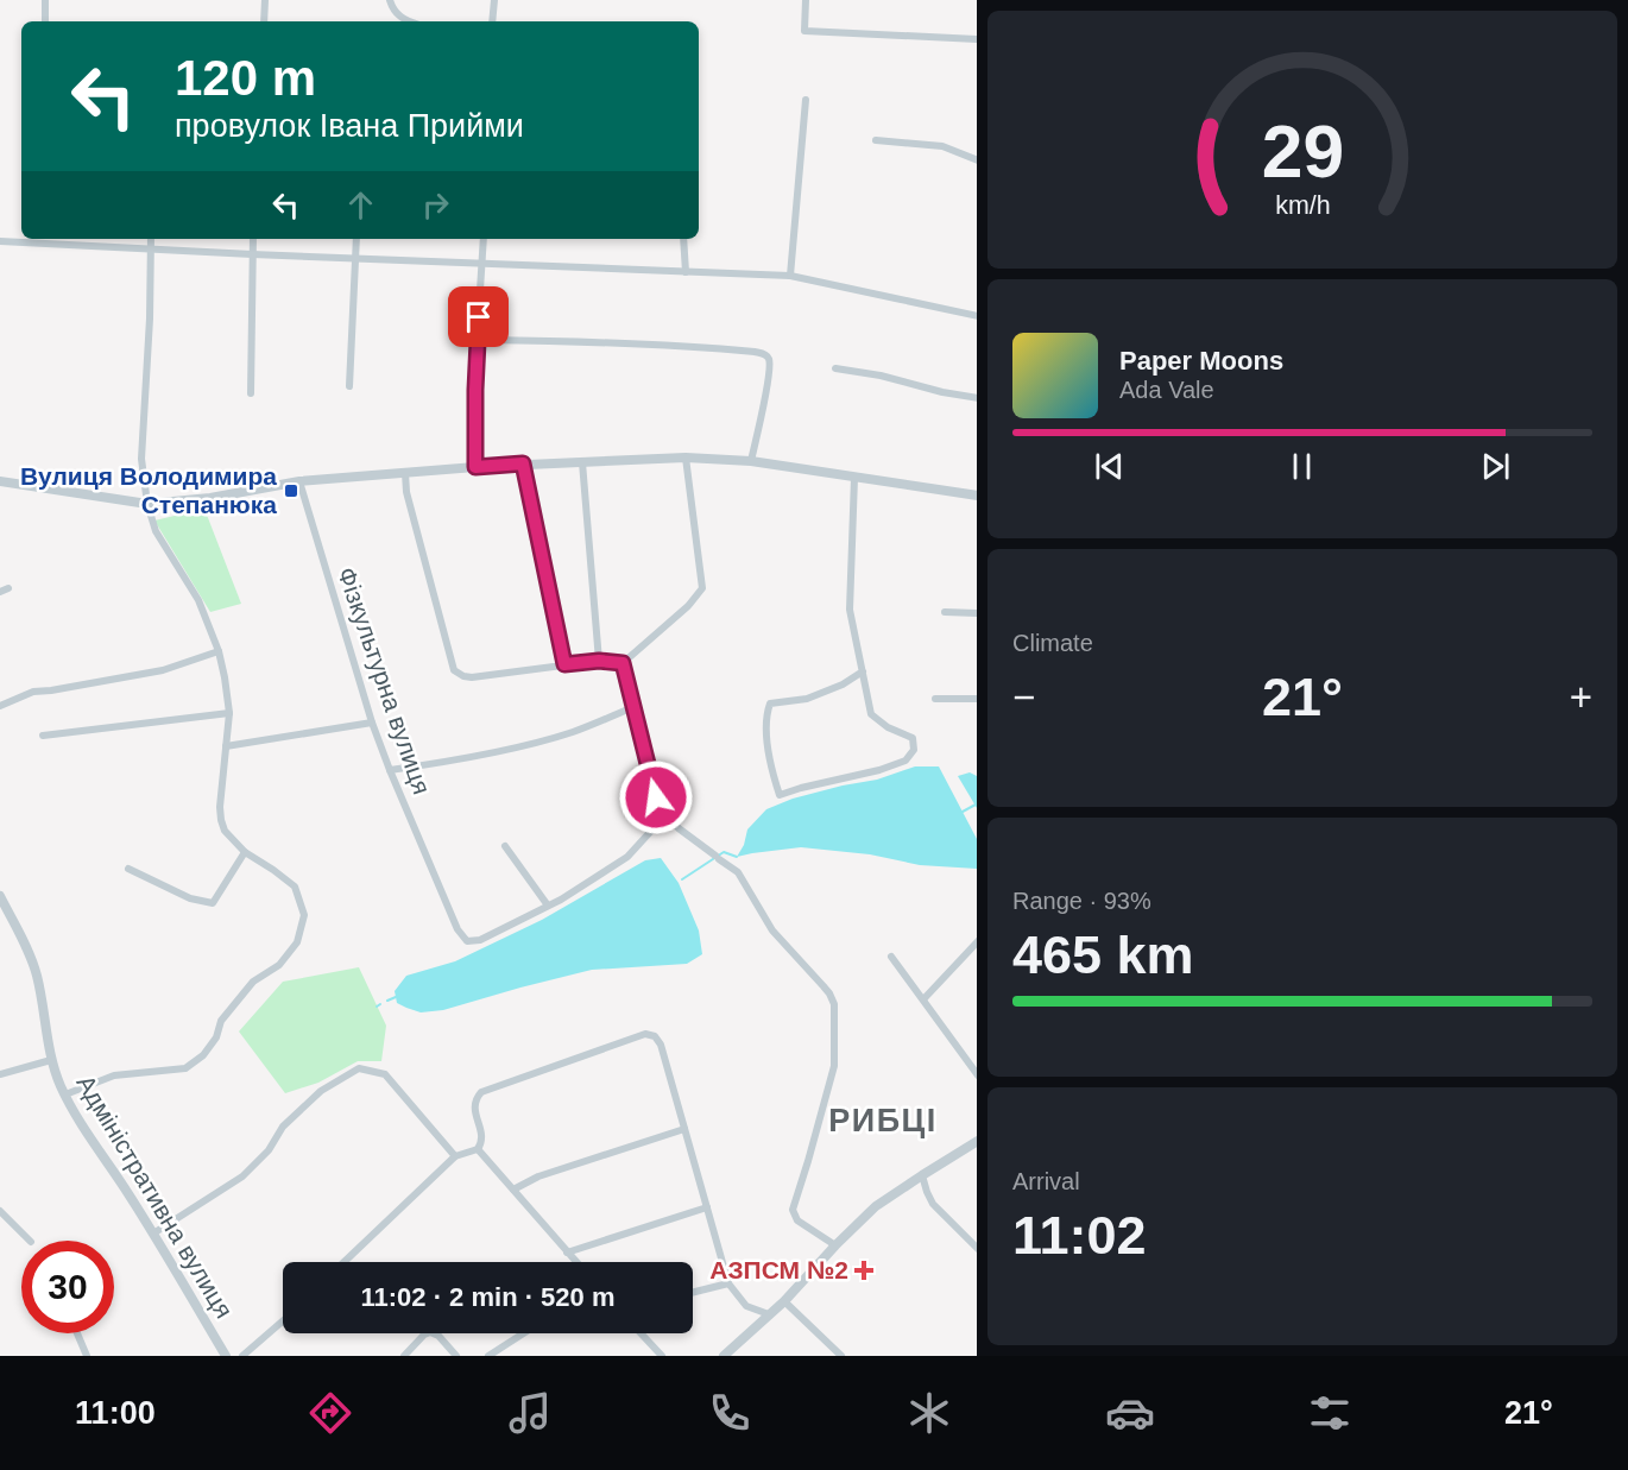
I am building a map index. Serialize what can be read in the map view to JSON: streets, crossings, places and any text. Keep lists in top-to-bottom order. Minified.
{"streets":{"street":["Фізкультурна вулиця","Адміністративна вулиця"]},"districts":["РИБЦІ"],"places":{"transit":["Вулиця Володимира Степанюка"],"health":["АЗПСМ №2"]},"page":{"turn":["120 m","провулок Івана Прийми"],"song":["Paper Moons","Ada Vale"],"tile":["Climate",["Range · 93%","465 km"],["Arrival","11:02"]],"heat":["−","21°","+"],"limit":"30","trip":"11:02 · 2 min · 520 m","tabs":["11:00","21°"],"gauge":["29","km/h"]}}
